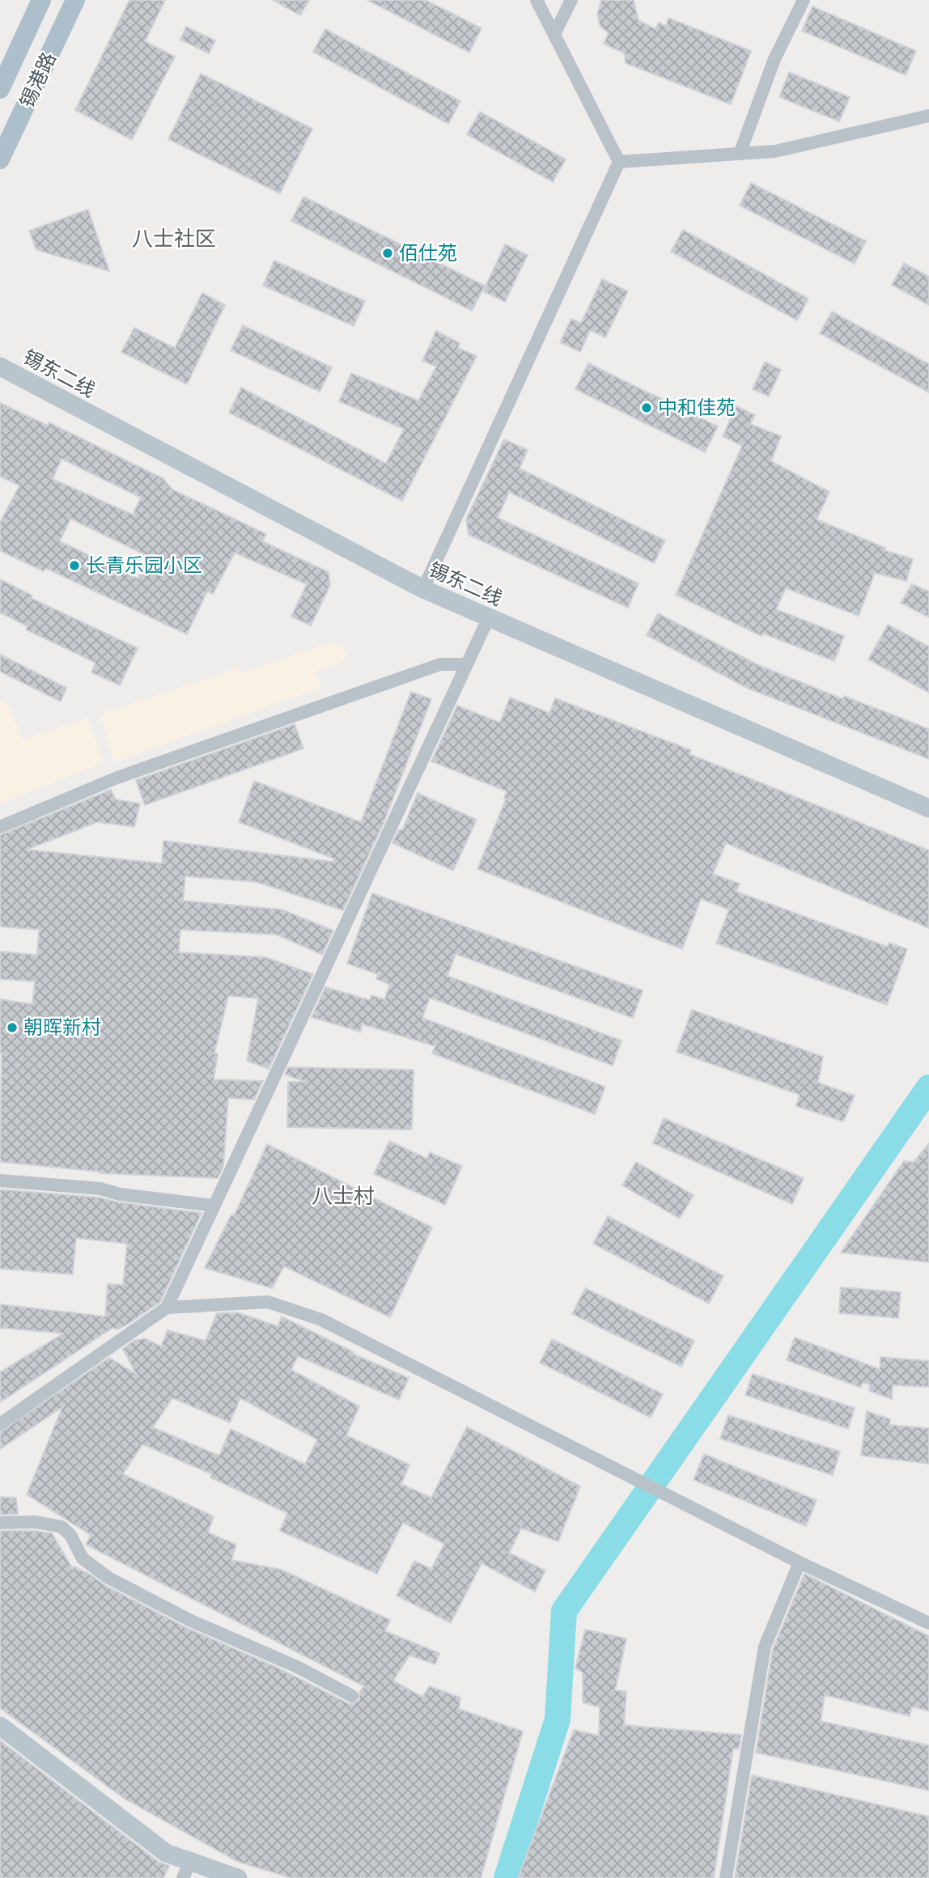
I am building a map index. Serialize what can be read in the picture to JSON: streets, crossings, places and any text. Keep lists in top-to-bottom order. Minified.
{"streets":{"main road":["锡港路","锡东二线"]},"districts":["八士社区","八士村"],"places":["佰仕苑","中和佳苑","长青乐园小区","朝晖新村"]}
